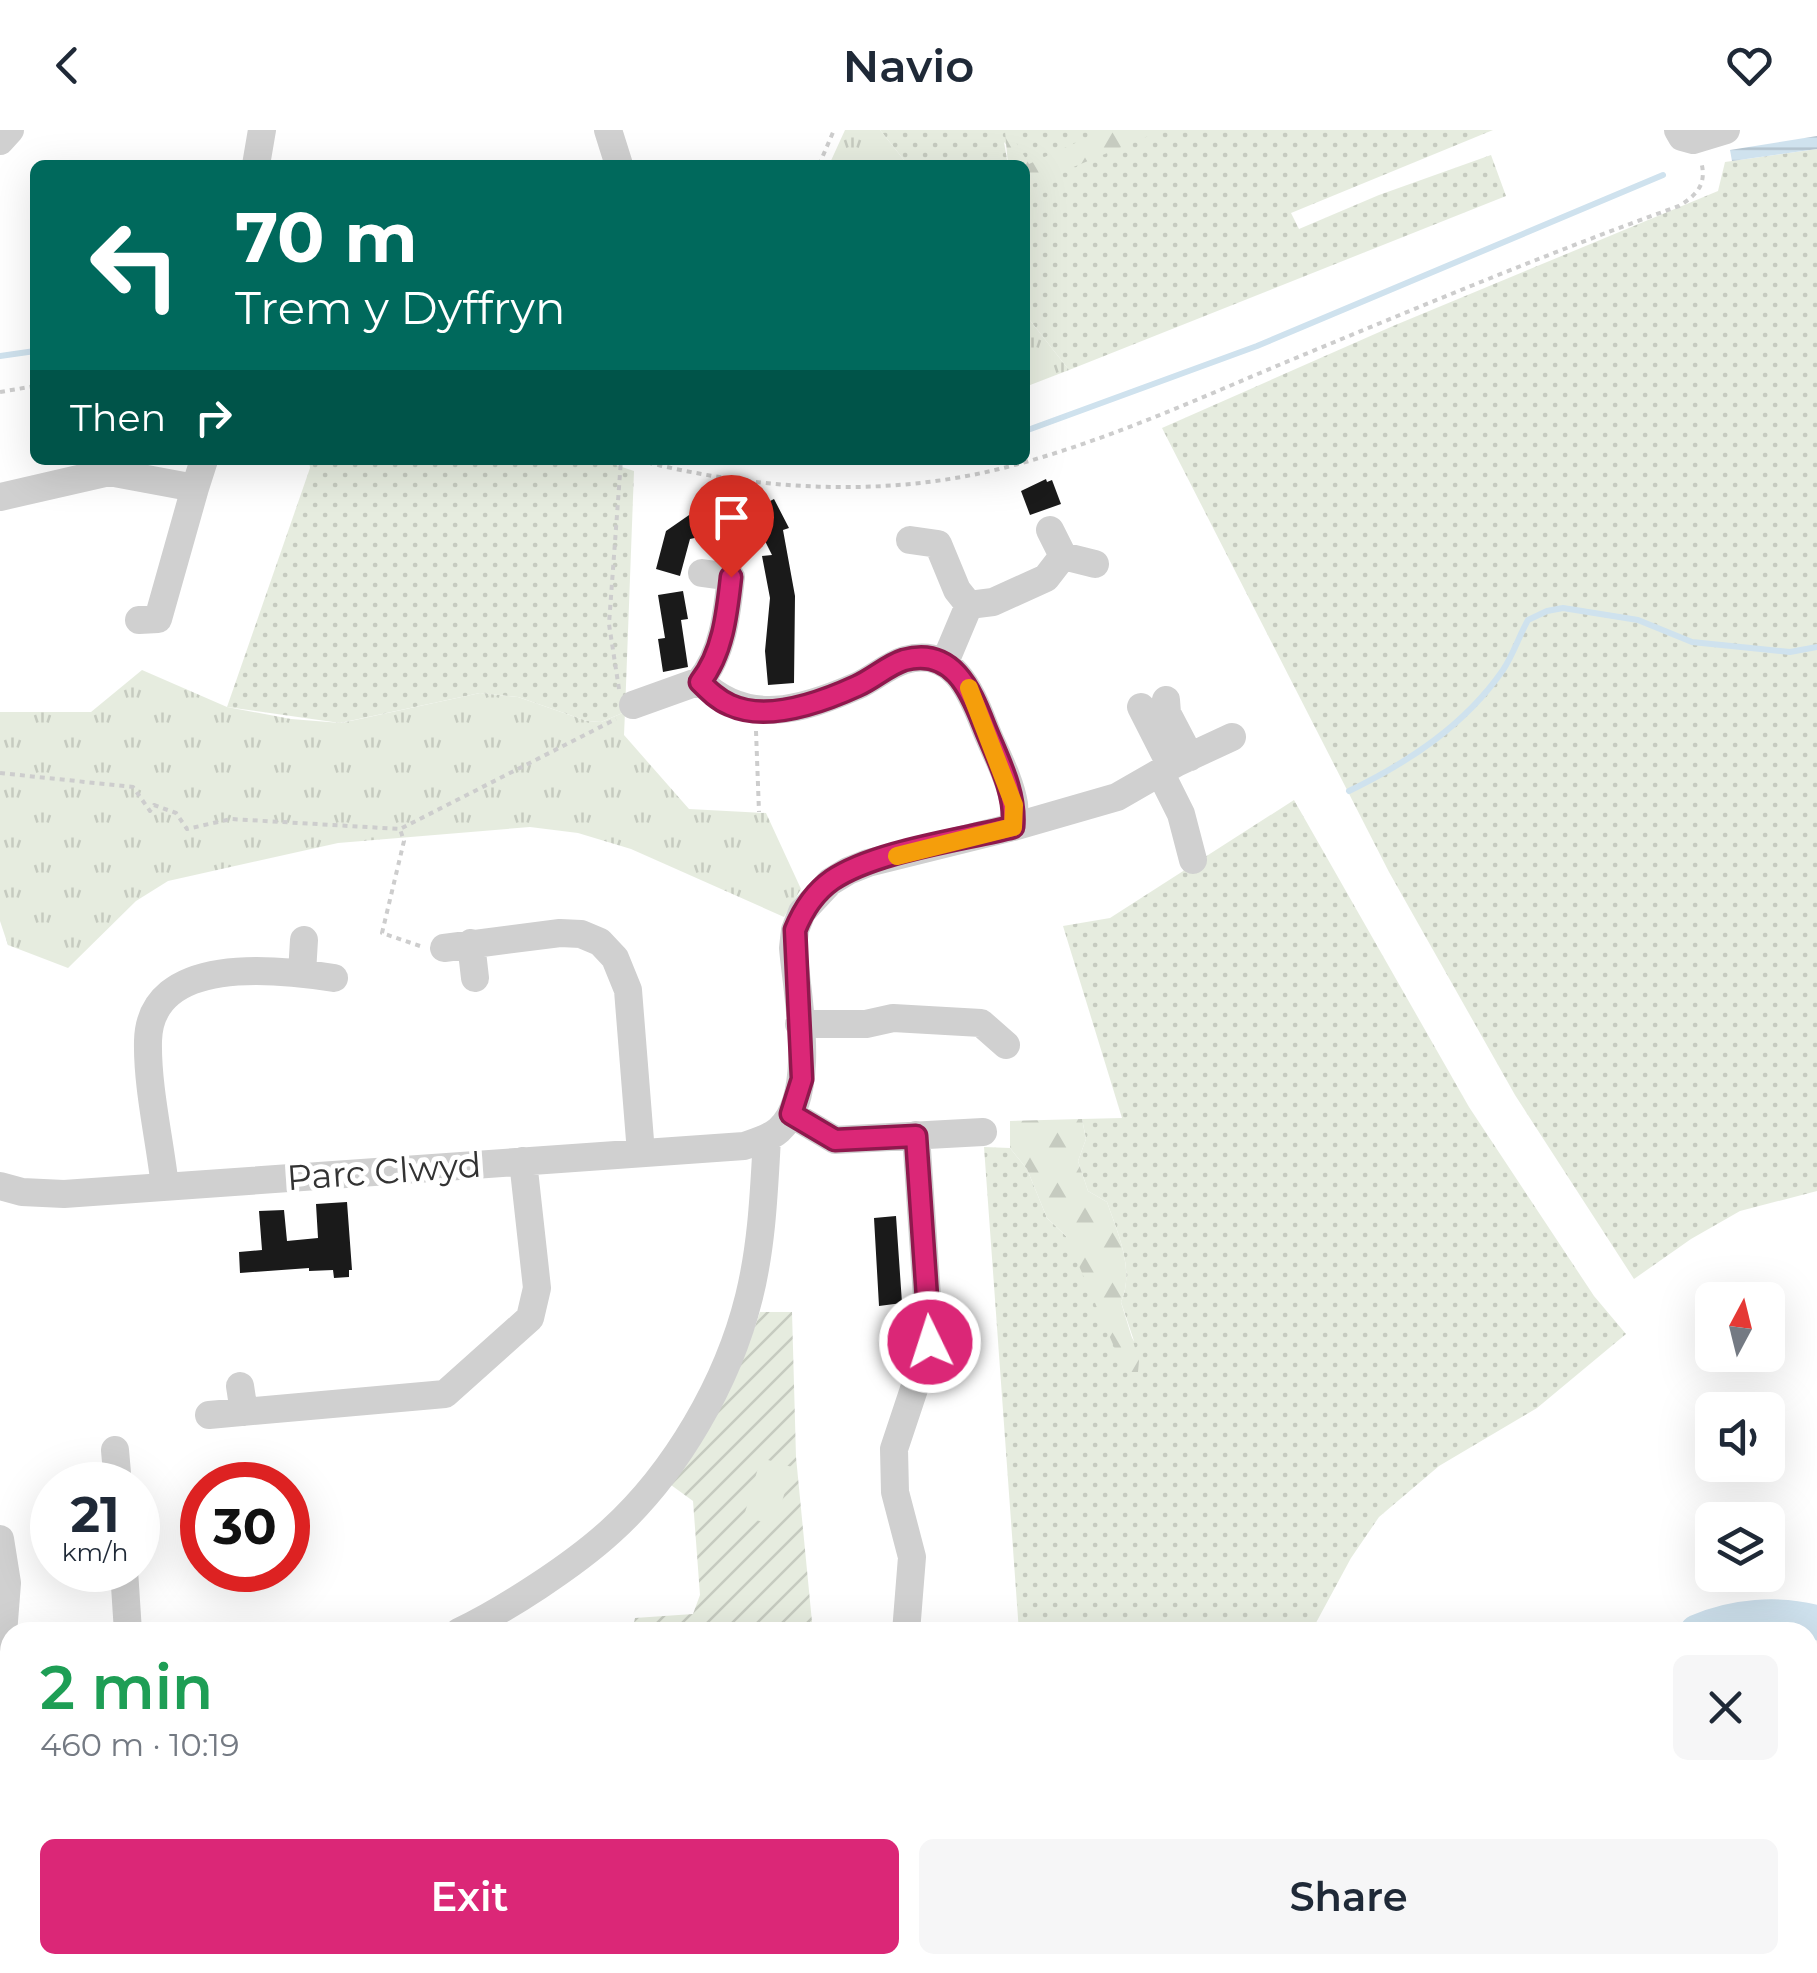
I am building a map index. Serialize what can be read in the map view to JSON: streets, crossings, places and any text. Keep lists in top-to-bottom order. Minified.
{"streets":{"street":["Parc Clwyd"]},"north":"top","page":{"header":"Navio","turn":["70 m","Trem y Dyffryn"],"then":"Then","speed":"21 km/h","limit":"30","heading":["2 min","460 m · 10:19"],"buttons":["Exit","Share"]}}
